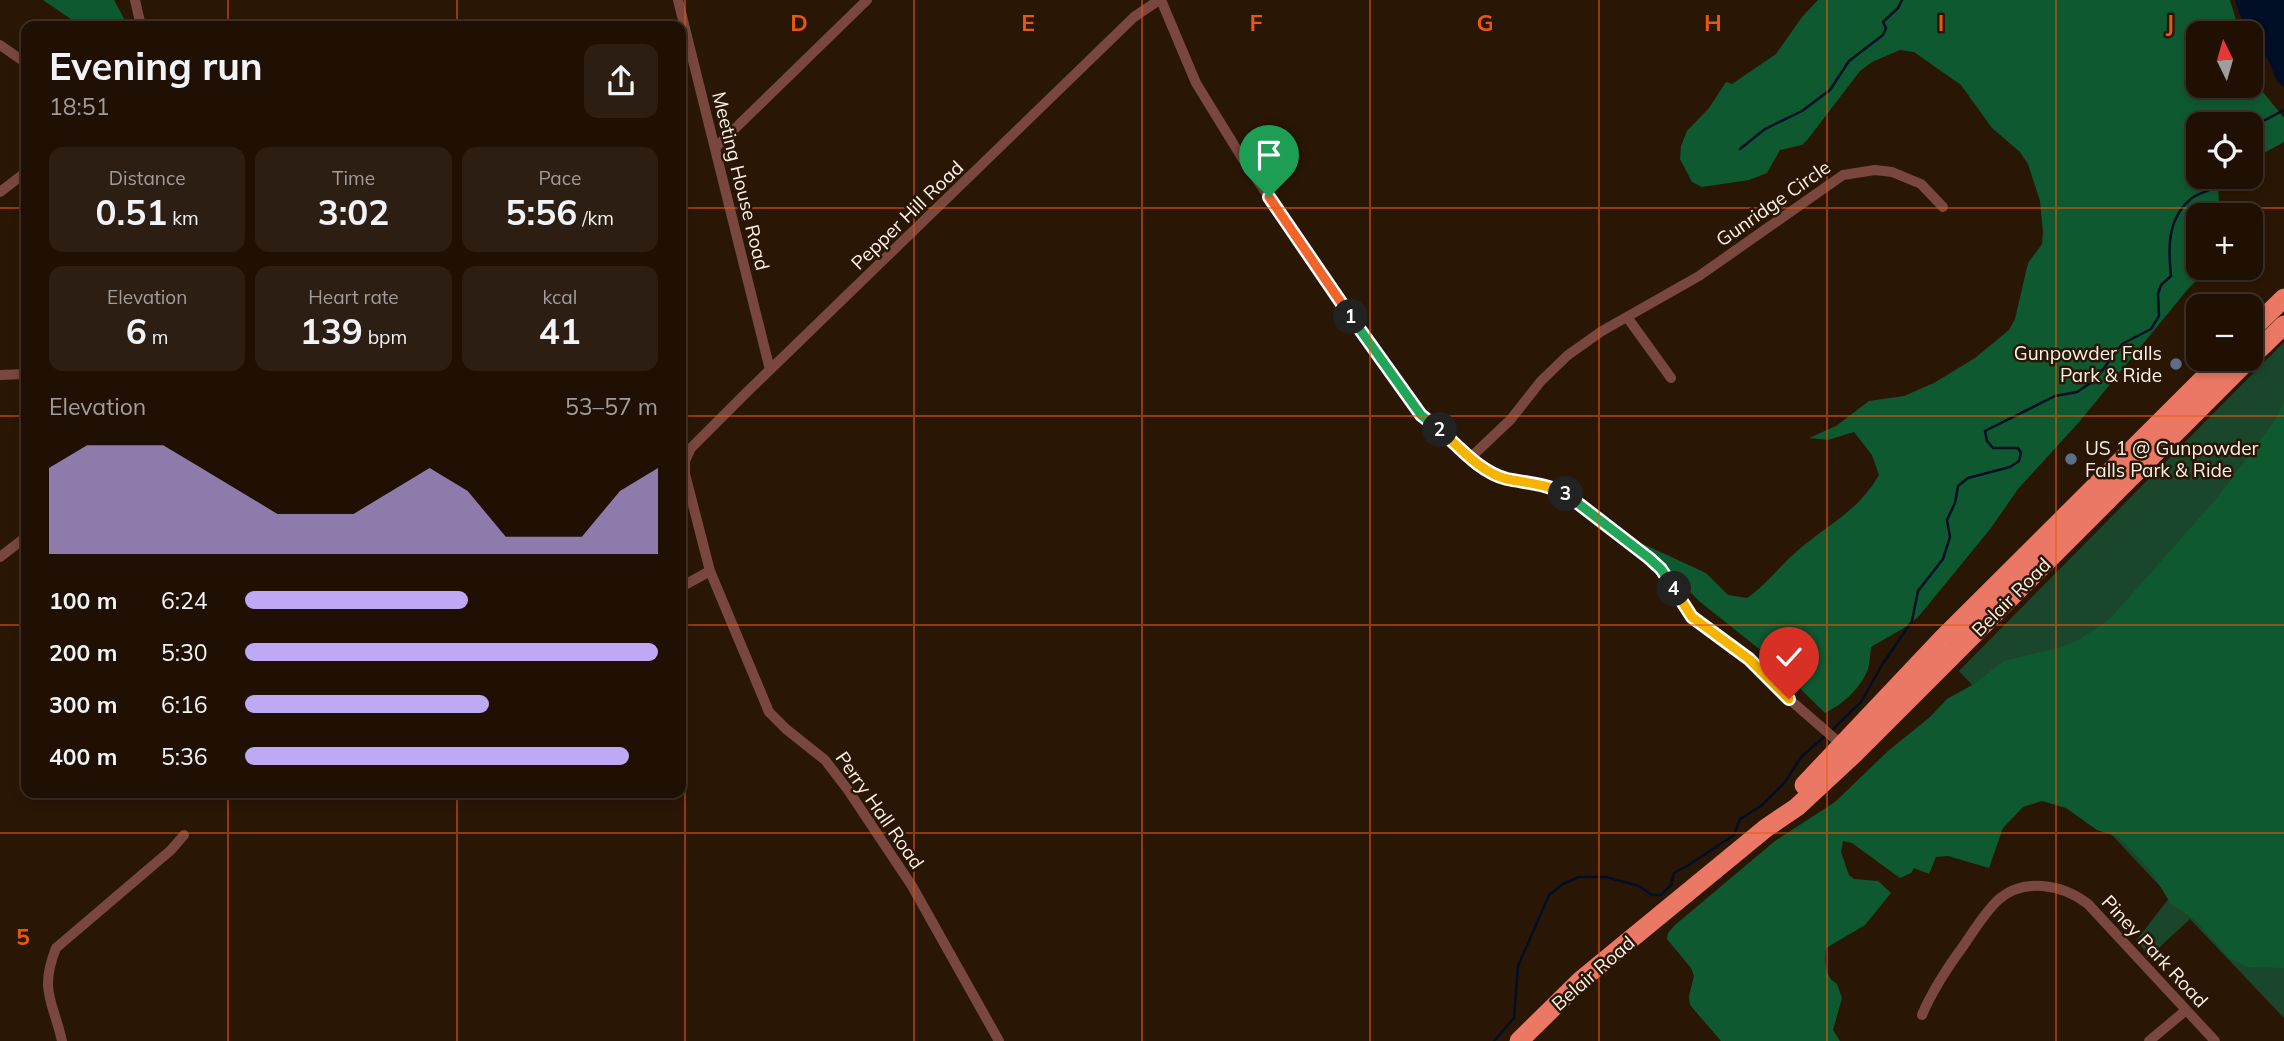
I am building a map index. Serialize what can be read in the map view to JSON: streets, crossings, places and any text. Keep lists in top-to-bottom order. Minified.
{"streets":{"highway":["Belair Road"],"street":["Meeting House Road","Gunridge Circle","Pepper Hill Road","Perry Hall Road","Piney Park Road"]},"crossings":[["Meeting House Road","Pepper Hill Road"]],"places":["Gunpowder Falls Park & Ride","US 1 @ Gunpowder Falls Park & Ride"],"north":"top","page":{"map_buttons":["+","−"],"heading":["Evening run","18:51"],"stats":[["Distance","0.51 km"],["Time","3:02"],["Pace","5:56 /km"],["Elevation","6 m"],["Heart rate","139 bpm"],["kcal","41"]],"pins":["1","2","3","4"],"chart":["Elevation","53–57 m"],"list":[{"name":"100 m","note":"6:24"},{"name":"200 m","note":"5:30"},{"name":"300 m","note":"6:16"},{"name":"400 m","note":"5:36"}]},"grid":{"columns":["D","E","F","G","H","I","J"],"rows":["5"]}}
